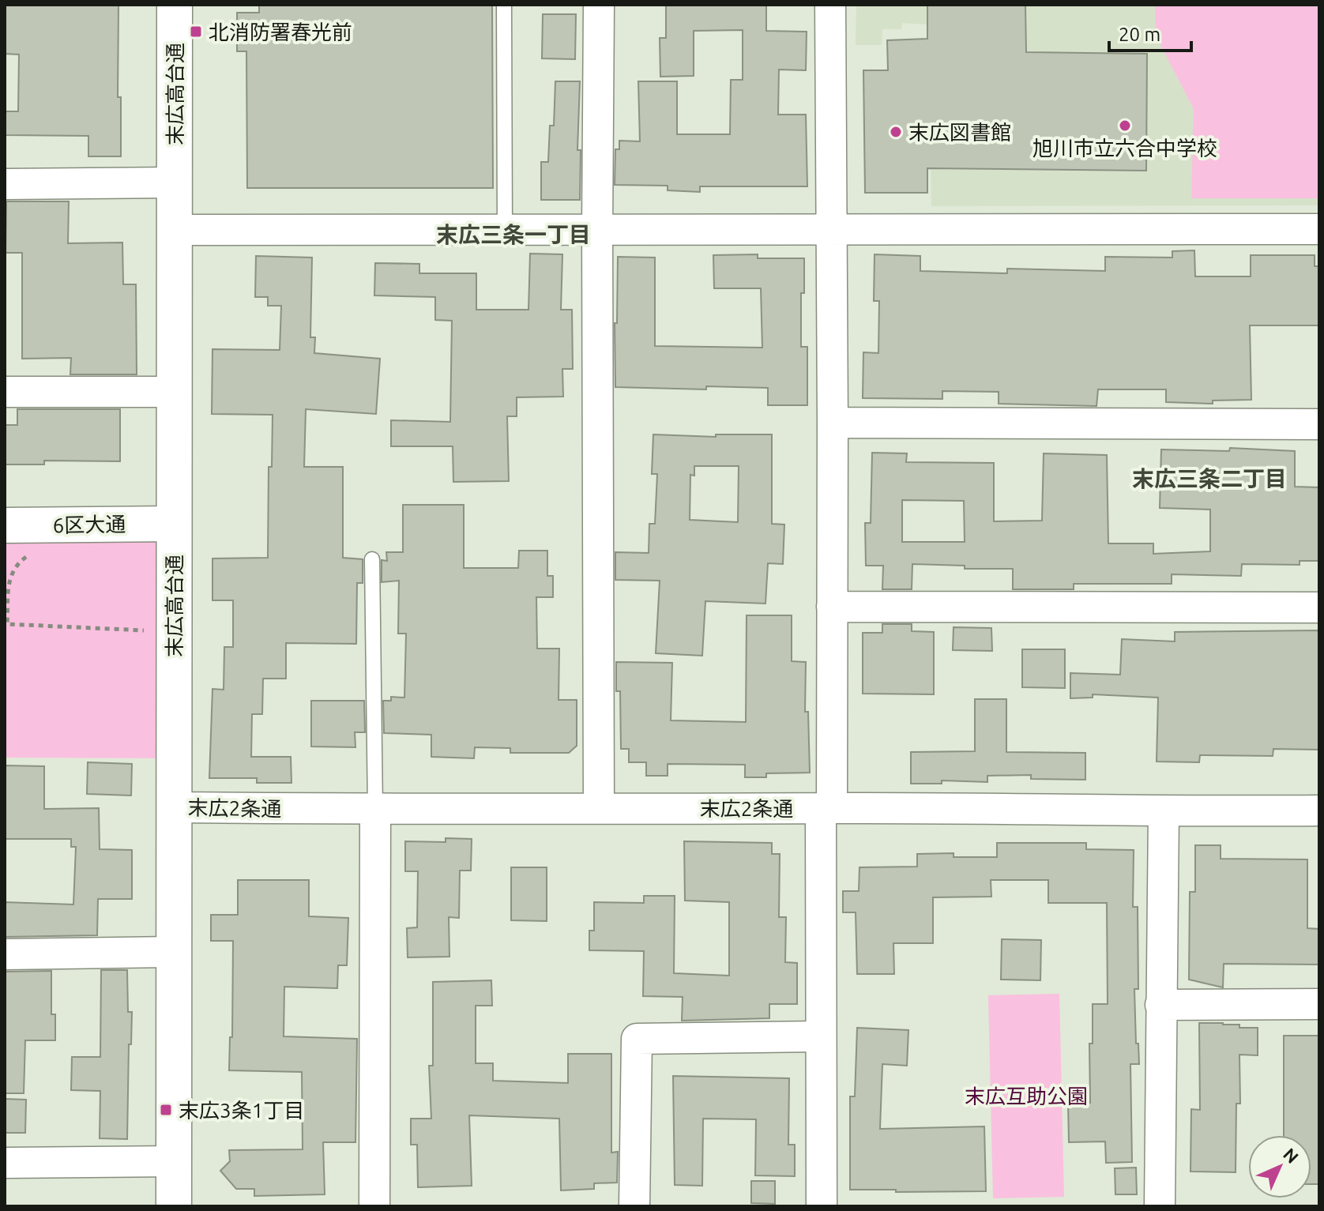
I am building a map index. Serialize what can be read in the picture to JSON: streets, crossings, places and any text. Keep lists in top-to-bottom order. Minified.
{"streets":{"street":["末広高台通","6区大通","末広2条通"]},"crossings":[["末広高台通","6区大通"],["末広高台通","末広2条通"]],"districts":["末広三条一丁目","末広三条二丁目"],"parks":["末広互助公園"],"places":{"transit":["北消防署春光前","末広3条1丁目"],"other":["旭川市立六合中学校","末広図書館"]},"scale_bar":"20 m","north":"top right"}
